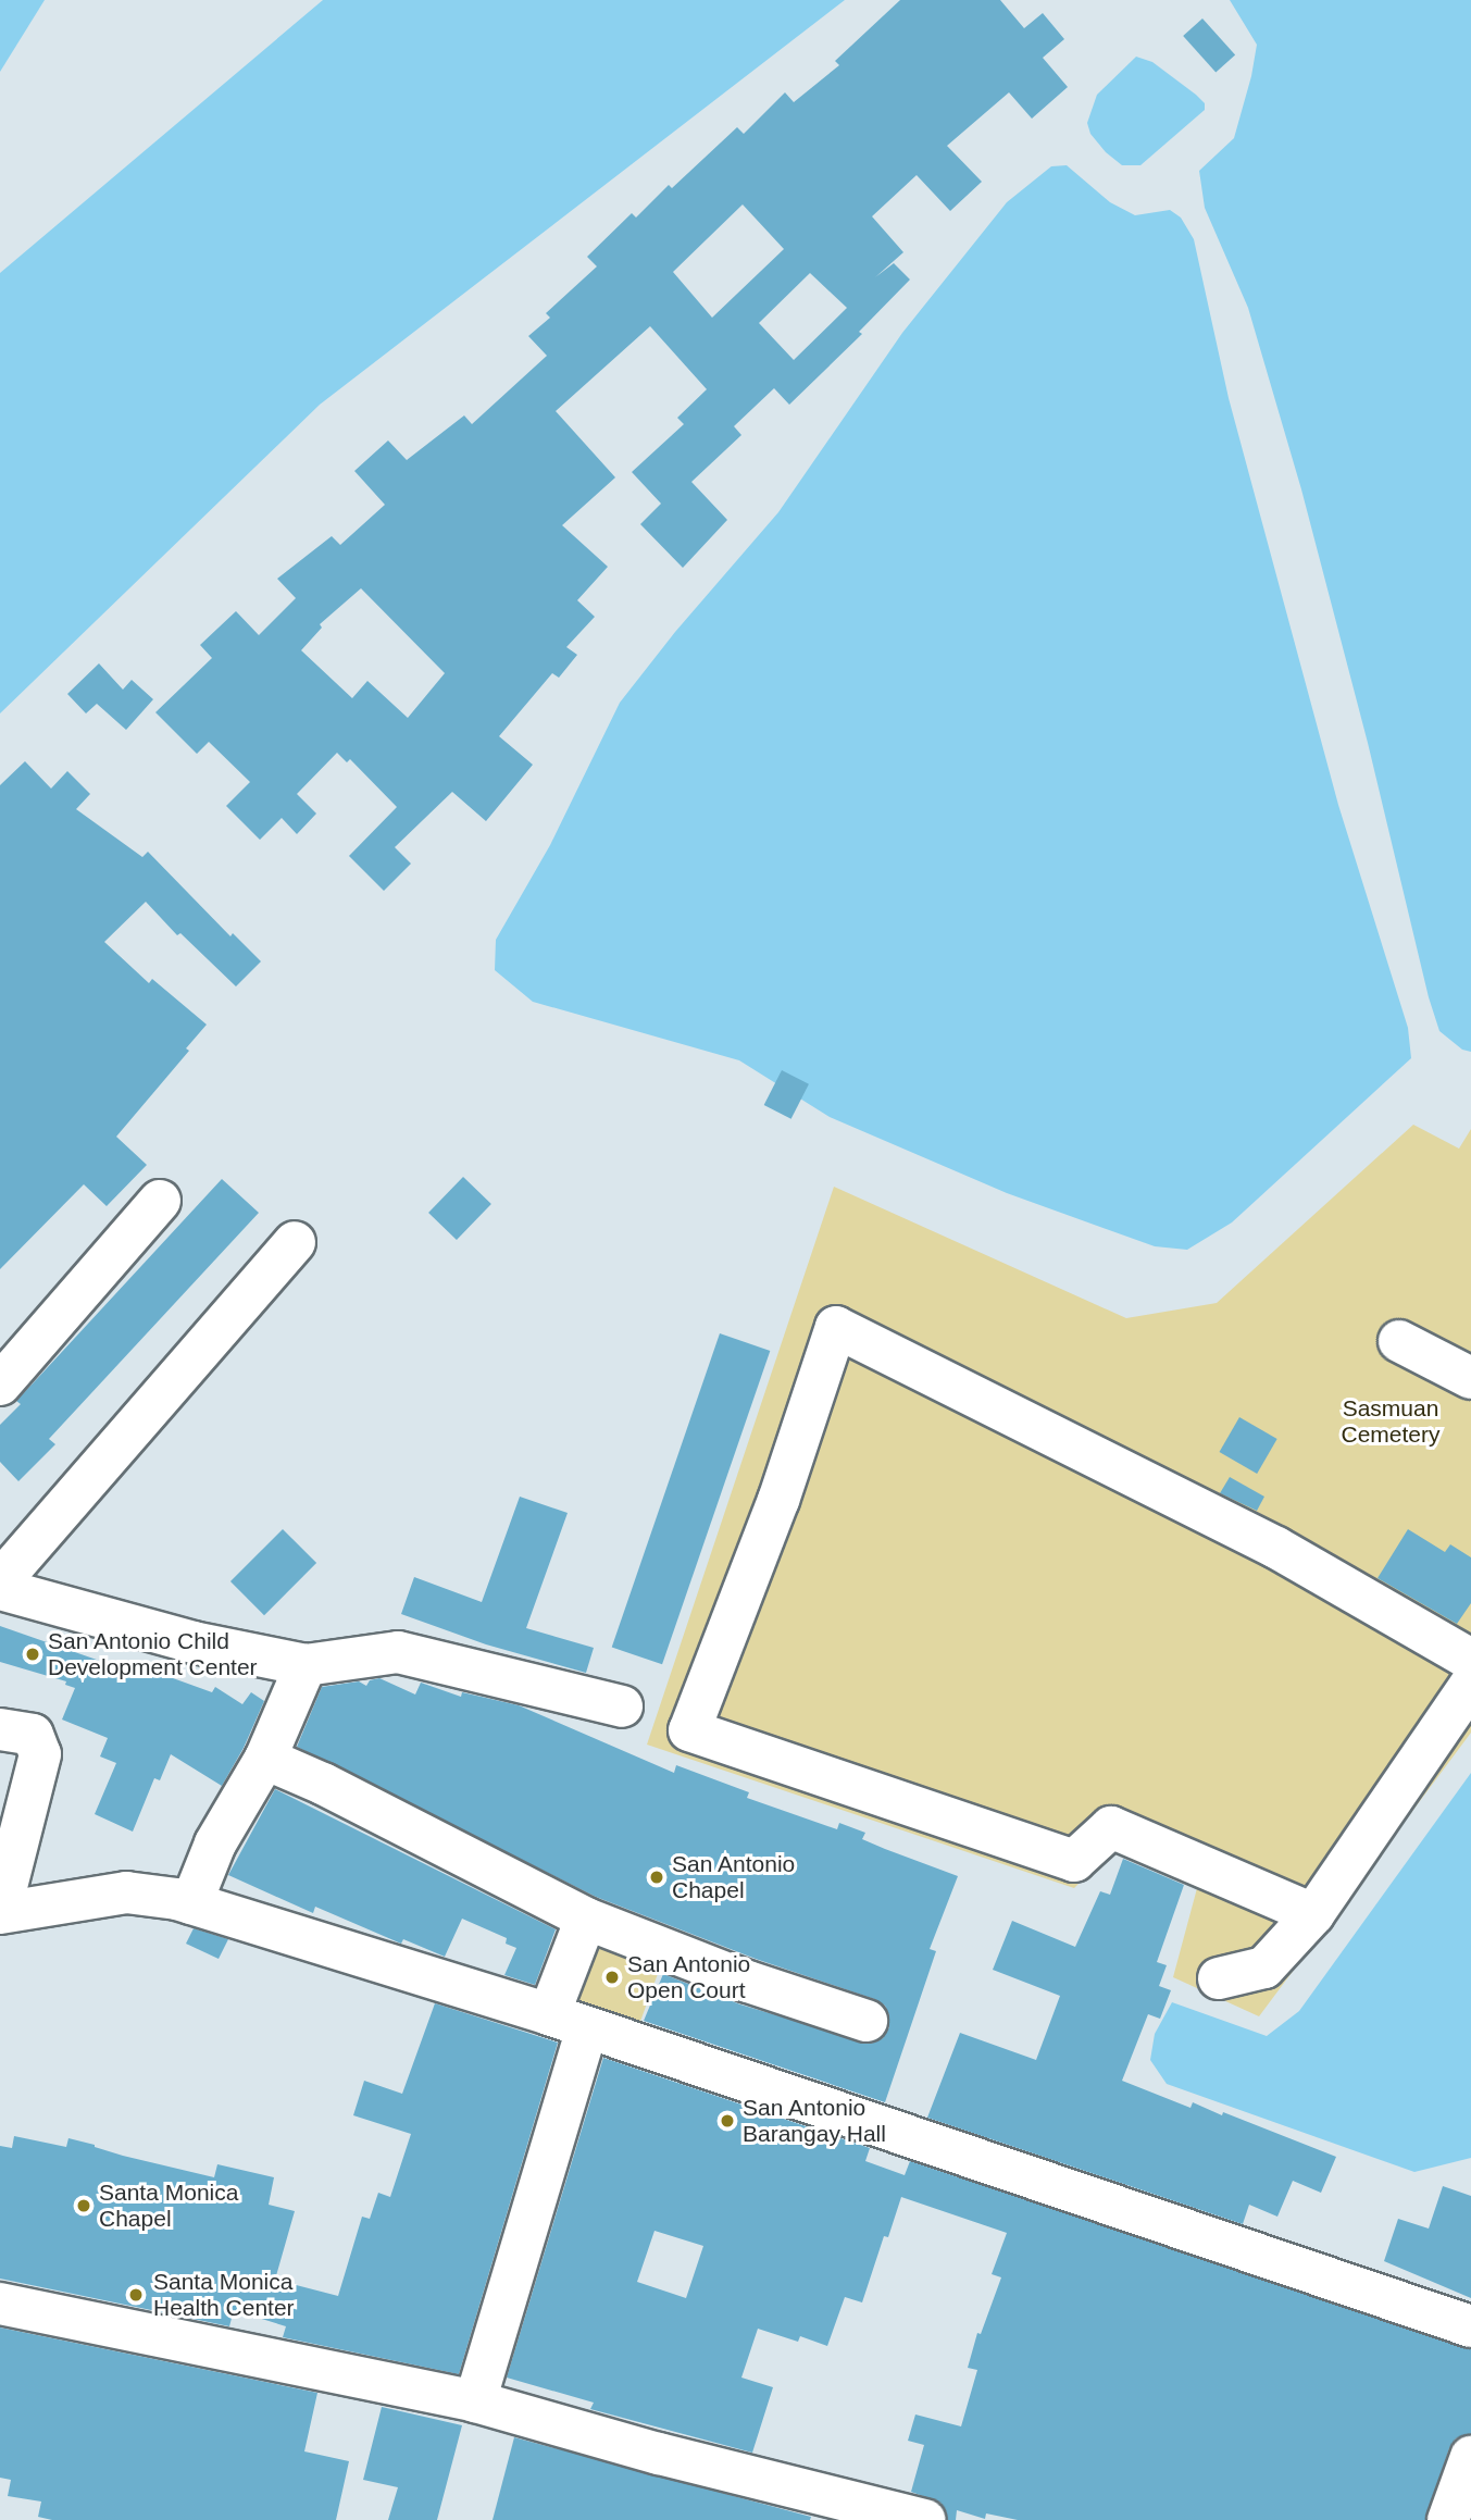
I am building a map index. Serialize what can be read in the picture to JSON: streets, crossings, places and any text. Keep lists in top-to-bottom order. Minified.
{"parks":["Sasmuan Cemetery"],"places":["San Antonio Child Development Center","San Antonio Chapel","San Antonio Open Court","San Antonio Barangay Hall","Santa Monica Chapel","Santa Monica Health Center"]}
